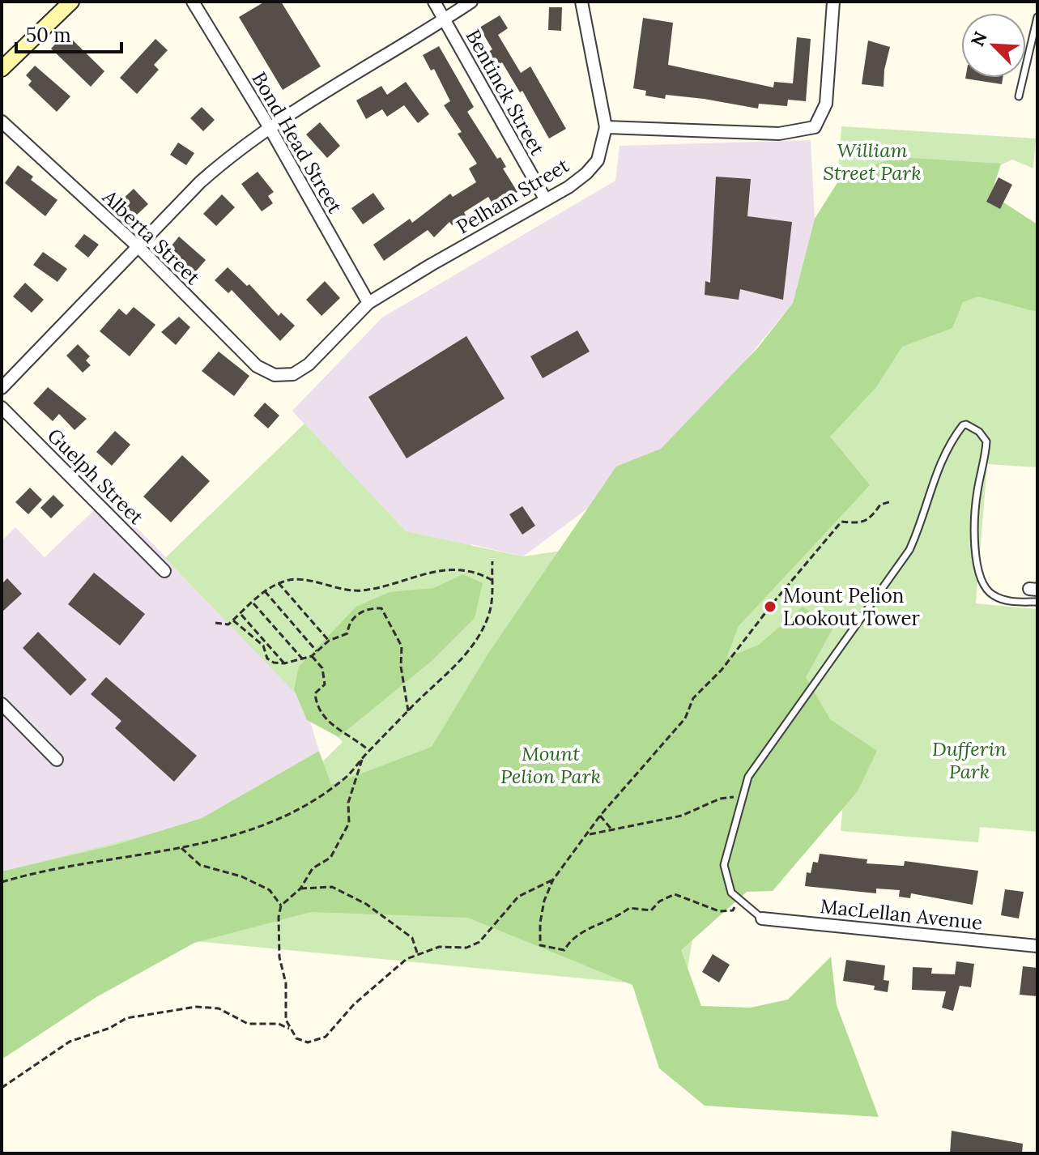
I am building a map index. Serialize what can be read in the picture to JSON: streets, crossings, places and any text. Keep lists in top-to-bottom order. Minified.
{"streets":{"street":["Bentinck Street","Bond Head Street","Pelham Street","Alberta Street","Guelph Street","MacLellan Avenue"]},"crossings":[["Bentinck Street","Pelham Street"],["Bond Head Street","Pelham Street"],["Pelham Street","Alberta Street"]],"parks":["William Street Park","Dufferin Park","Mount Pelion Park"],"places":["Mount Pelion Lookout Tower"],"scale_bar":"50 m","north":"top left"}
